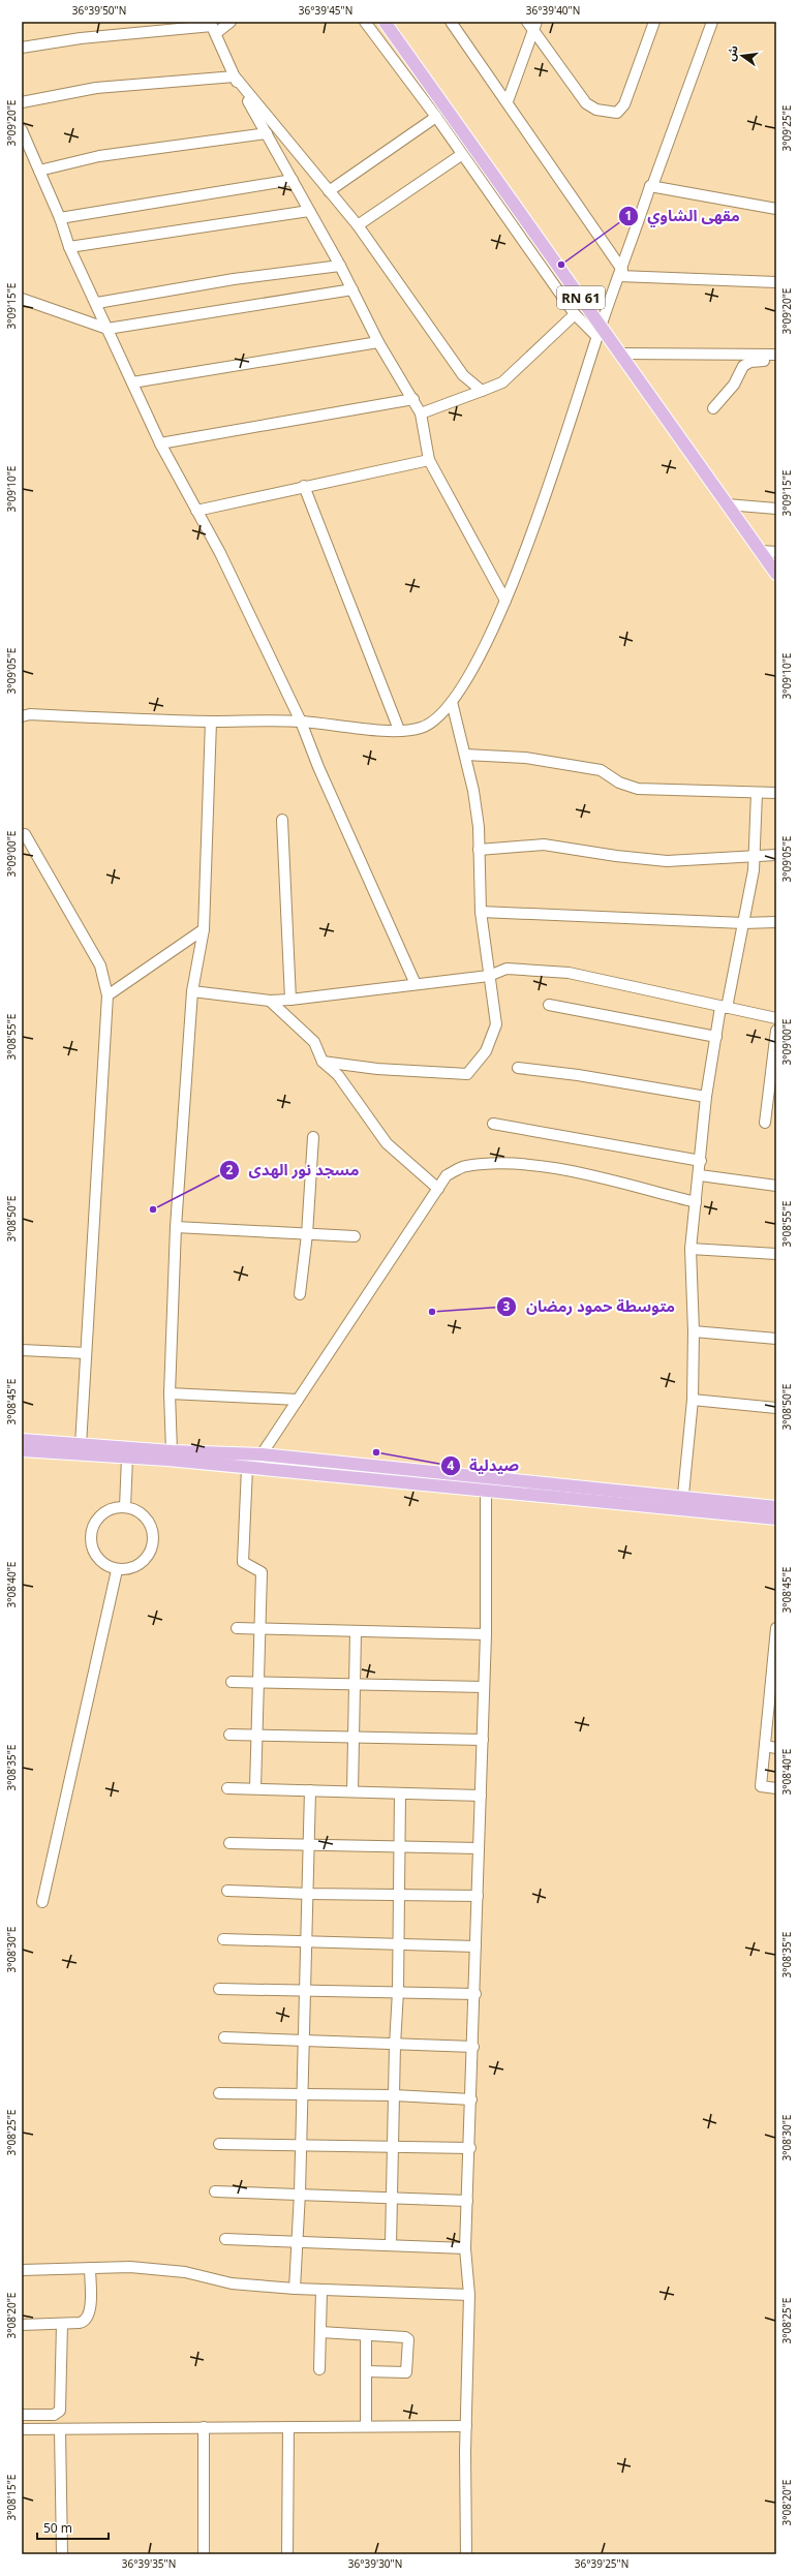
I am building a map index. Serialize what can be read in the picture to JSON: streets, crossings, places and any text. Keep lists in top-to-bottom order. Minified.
{"streets":{"main road":["RN 61"]},"places":["مقهى الشاوي","مسجد نور الهدى","متوسطة حمود رمضان","صيدلية"],"scale_bar":"50 m","north":"left","coordinates":["36°39'50\"N","36°39'45\"N","36°39'40\"N","3°09'20\"E","3°09'25\"E","3°09'15\"E","3°09'10\"E","3°09'05\"E","3°09'00\"E","3°08'55\"E","3°08'50\"E","3°08'45\"E","3°08'40\"E","3°08'35\"E","3°08'30\"E","3°08'25\"E","3°08'20\"E","3°08'15\"E","36°39'35\"N","36°39'30\"N","36°39'25\"N"]}
